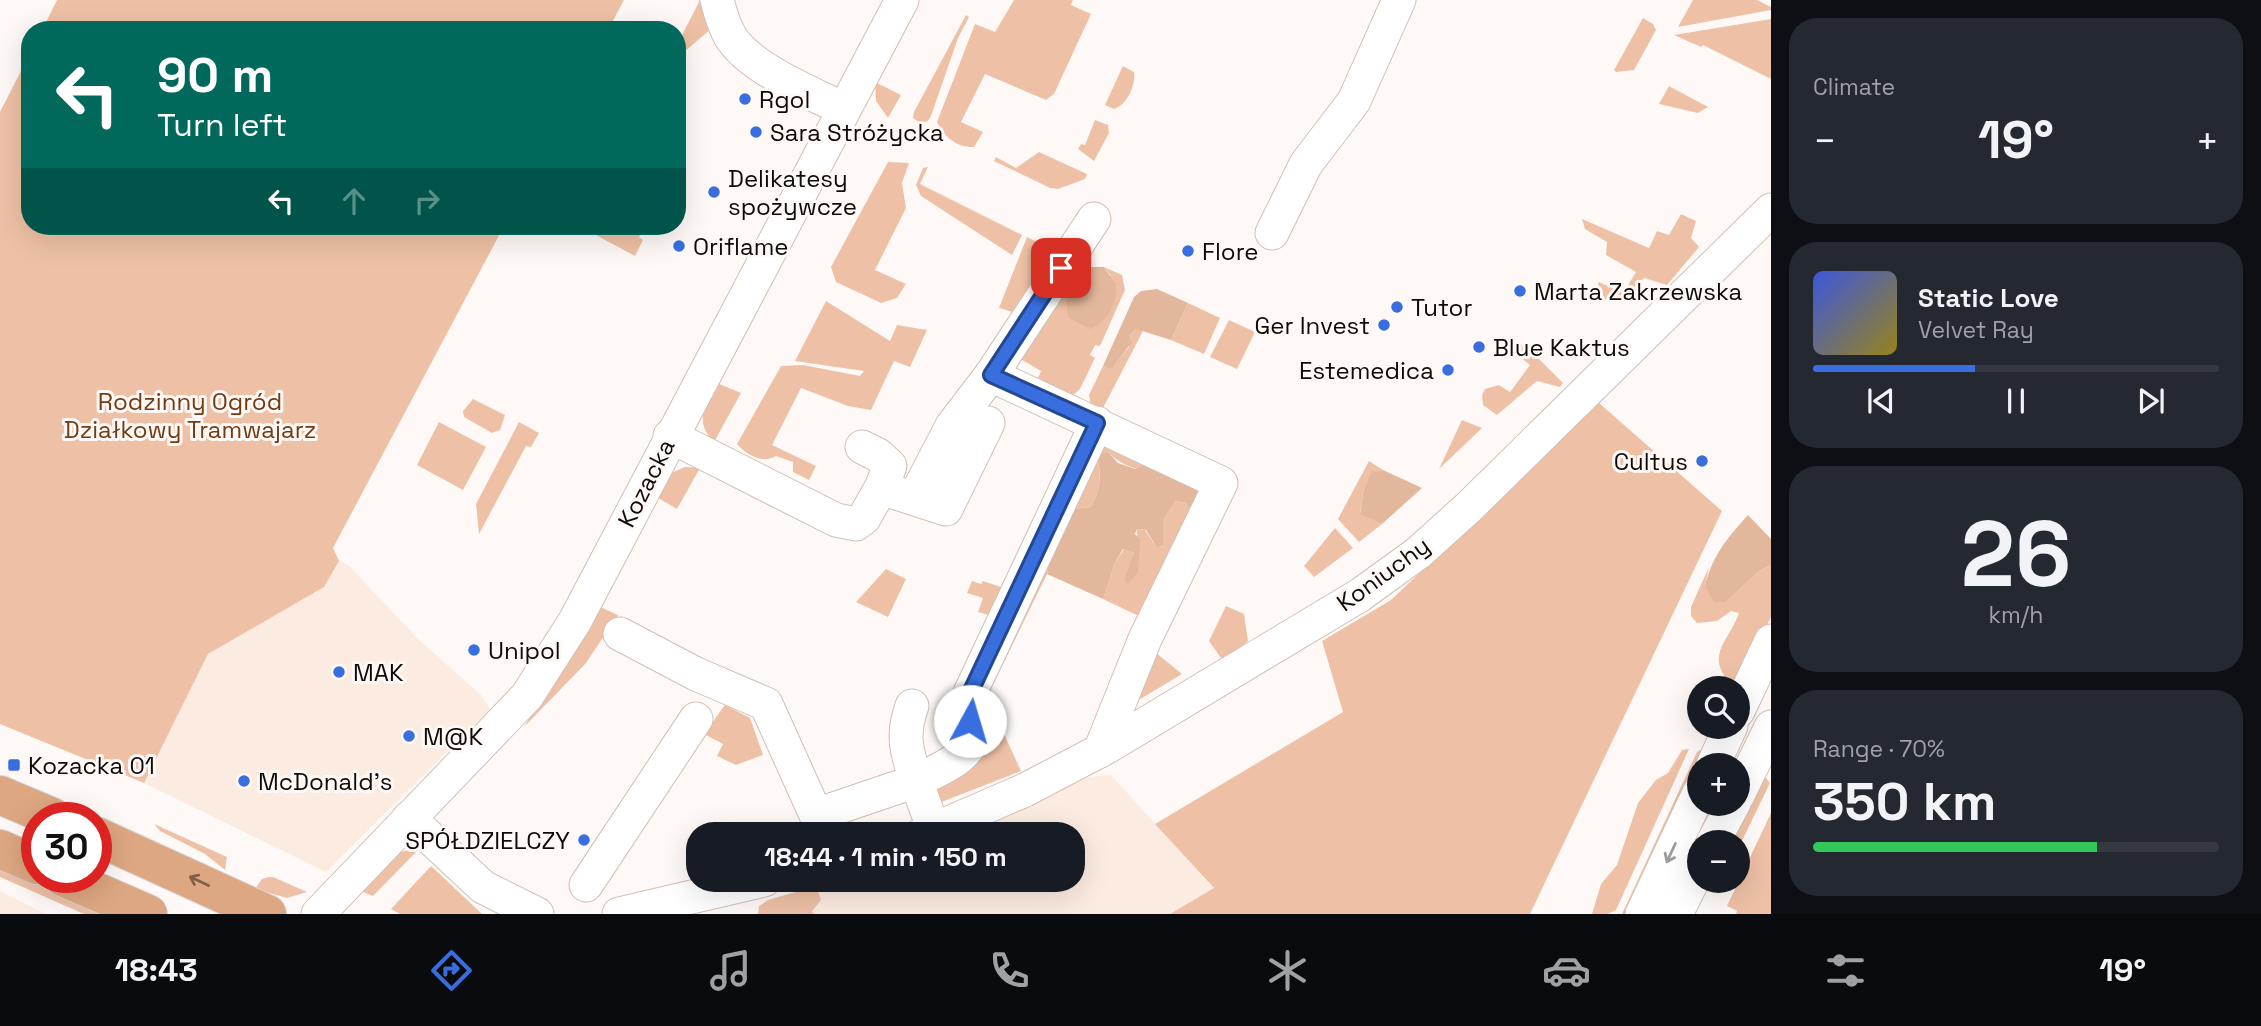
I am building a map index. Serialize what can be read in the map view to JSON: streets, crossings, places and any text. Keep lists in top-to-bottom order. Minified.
{"streets":{"street":["Kozacka","Koniuchy"]},"parks":["Rodzinny Ogród Działkowy Tramwajarz"],"places":{"other":["Rgol","Sara Stróżycka","Delikatesy spożywcze","Oriflame","Flore","Marta Zakrzewska","Tutor","Ger Invest","Blue Kaktus","Estemedica","Cultus","Unipol","MAK","M@K","McDonald's","SPÓŁDZIELCZY"],"transit":["Kozacka 01"]},"page":{"tile":["Climate",["26","km/h"],["Range · 70%","350 km"]],"turn":["90 m","Turn left"],"heat":["−","19°","+"],"song":["Static Love","Velvet Ray"],"map_buttons":["+","−"],"limit":"30","trip":"18:44 · 1 min · 150 m","tabs":["18:43","19°"]}}
